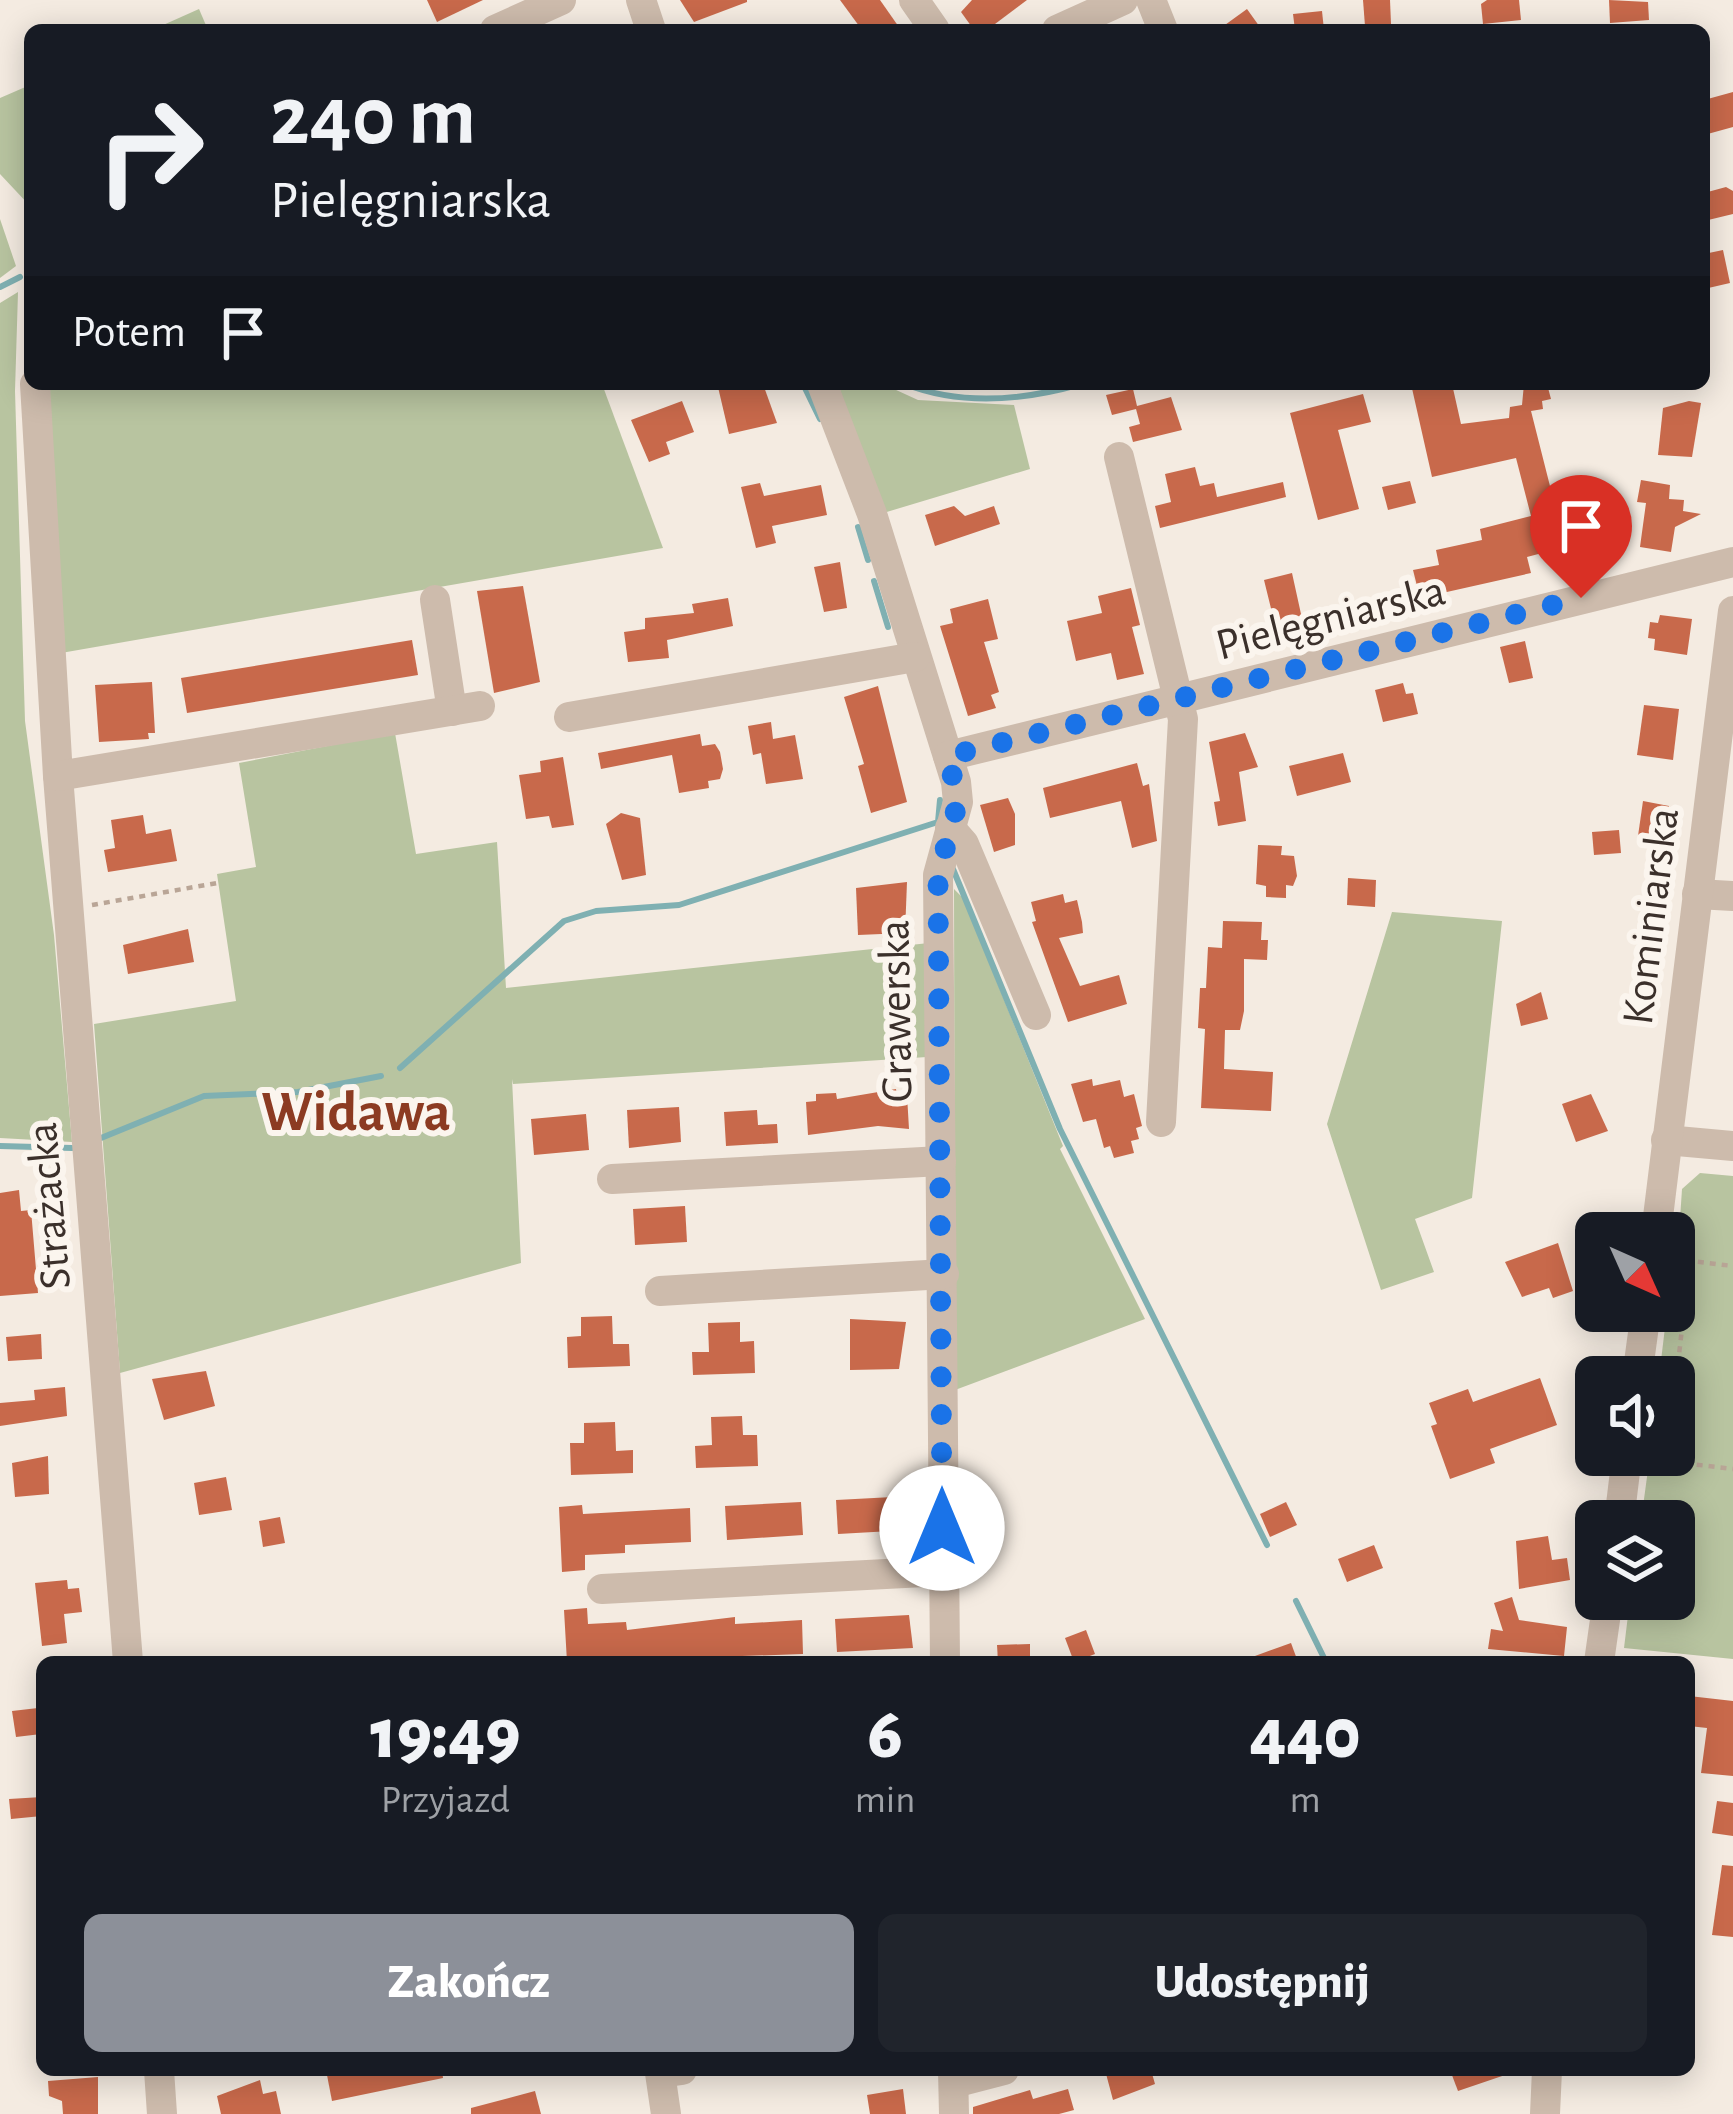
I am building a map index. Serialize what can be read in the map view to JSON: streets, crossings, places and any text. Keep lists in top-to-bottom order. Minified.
{"streets":{"street":["Pielęgniarska","Kominiarska","Grawerska","Strażacka"]},"crossings":[["Pielęgniarska","Grawerska"]],"districts":["Widawa"],"north":"bottom right","page":{"turn":["240 m","Pielęgniarska"],"then":"Potem","eta":["19:49","Przyjazd","6","min","440","m"],"buttons":["Zakończ","Udostępnij"]}}
